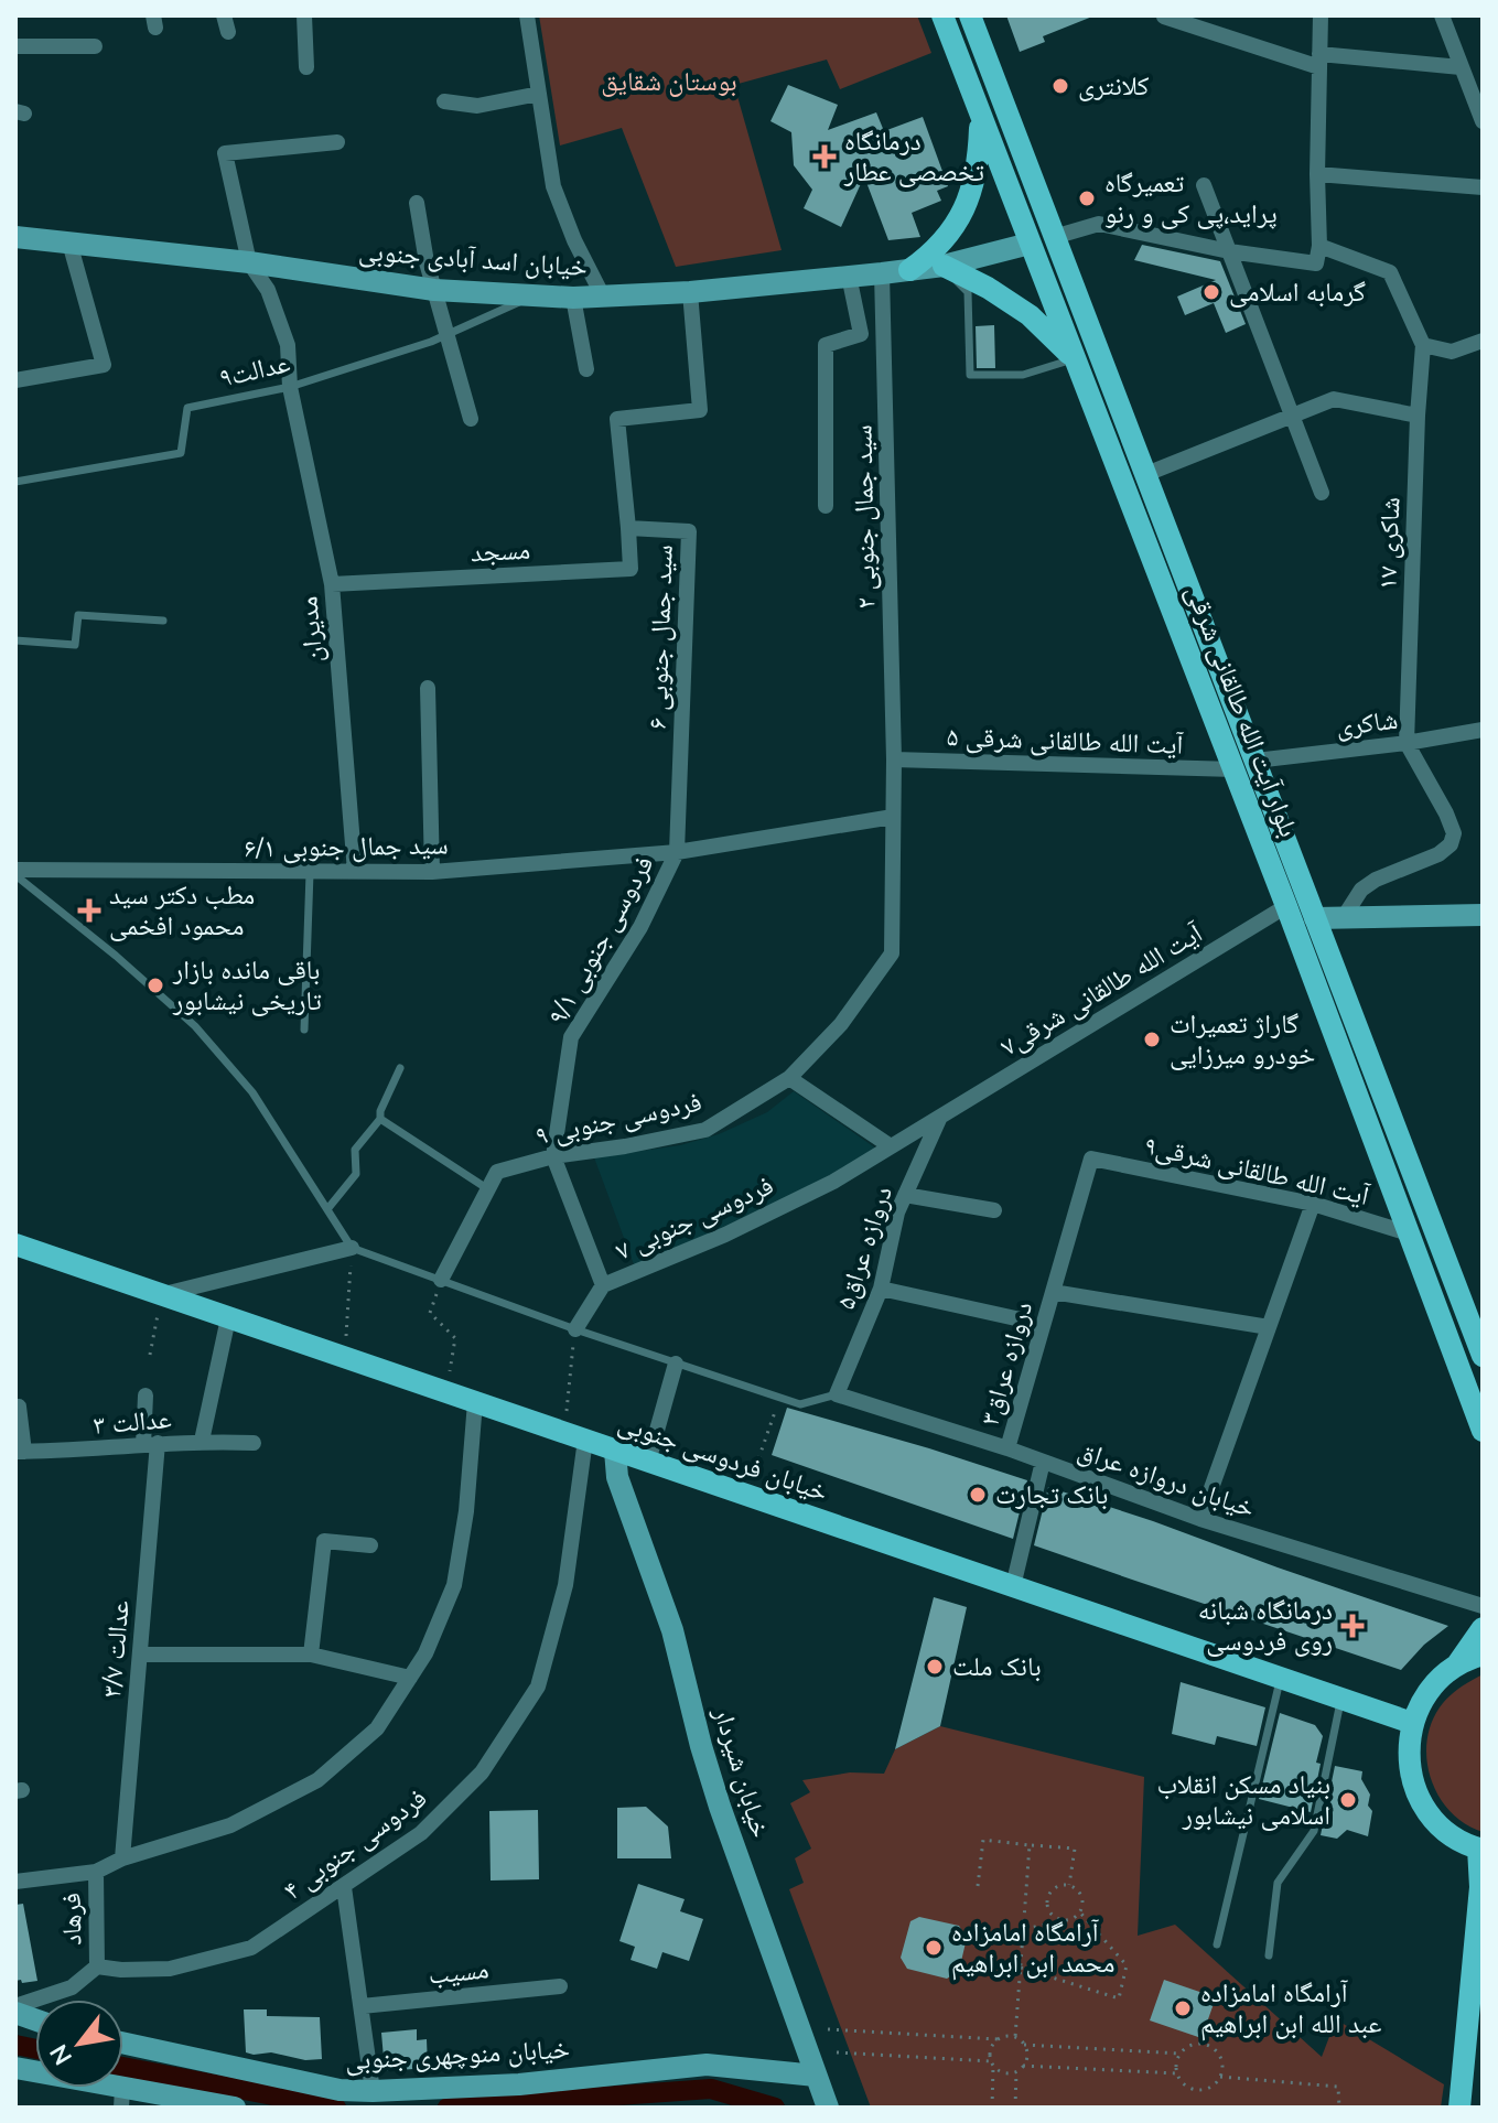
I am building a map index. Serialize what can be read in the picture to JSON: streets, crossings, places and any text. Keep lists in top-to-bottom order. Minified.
{"streets":{"main road":["بلوار آیت الله طالقانی شرقی","خیابان فردوسی جنوبی"],"street":["خیابان اسد آبادی جنوبی","سید جمال جنوبی ۲","شاکری ۱۷","مسجد","مدیران","سید جمال جنوبی ۶","شاکری","آیت الله طالقانی شرقی ۵","سید جمال جنوبی ۶/۱","فردوسی جنوبی ۹/۱","آیت الله طالقانی شرقی۷","فردوسی جنوبی ۹","آیت الله طالقانی شرقی۹","فردوسی جنوبی ۷","دروازه عراق۵","دروازه عراق۳","عدالت ۳","خیابان دروازه عراق","عدالت ۳/۷","خیابان شیردار","فردوسی جنوبی ۴","فرهاد","مسیب","خیابان منوچهری جنوبی"],"lane":["عدالت۹"]},"crossings":[["خیابان اسد آبادی جنوبی","عدالت۹"],["خیابان اسد آبادی جنوبی","سید جمال جنوبی ۲"],["خیابان اسد آبادی جنوبی","مدیران"],["خیابان اسد آبادی جنوبی","سید جمال جنوبی ۶"],["خیابان اسد آبادی جنوبی","بلوار آیت الله طالقانی شرقی"],["عدالت۹","مدیران"],["سید جمال جنوبی ۲","آیت الله طالقانی شرقی ۵"],["سید جمال جنوبی ۲","فردوسی جنوبی ۹"],["شاکری ۱۷","شاکری"],["مسجد","مدیران"],["مسجد","سید جمال جنوبی ۶"],["مدیران","سید جمال جنوبی ۶/۱"],["سید جمال جنوبی ۶","سید جمال جنوبی ۶/۱"],["سید جمال جنوبی ۶","فردوسی جنوبی ۹/۱"],["بلوار آیت الله طالقانی شرقی","شاکری"],["بلوار آیت الله طالقانی شرقی","آیت الله طالقانی شرقی ۵"],["بلوار آیت الله طالقانی شرقی","آیت الله طالقانی شرقی۷"],["بلوار آیت الله طالقانی شرقی","آیت الله طالقانی شرقی۹"],["آیت الله طالقانی شرقی ۵","فردوسی جنوبی ۹"],["سید جمال جنوبی ۶/۱","فردوسی جنوبی ۹/۱"],["سید جمال جنوبی ۶/۱","فردوسی جنوبی ۹"],["فردوسی جنوبی ۹/۱","فردوسی جنوبی ۹"],["آیت الله طالقانی شرقی۷","فردوسی جنوبی ۷"],["آیت الله طالقانی شرقی۷","دروازه عراق۵"],["آیت الله طالقانی شرقی۹","دروازه عراق۳"],["فردوسی جنوبی ۷","دروازه عراق۵"],["دروازه عراق۵","خیابان دروازه عراق"],["دروازه عراق۳","خیابان دروازه عراق"],["عدالت ۳","عدالت ۳/۷"],["خیابان فردوسی جنوبی","خیابان شیردار"],["خیابان فردوسی جنوبی","فردوسی جنوبی ۴"],["خیابان شیردار","خیابان منوچهری جنوبی"],["فردوسی جنوبی ۴","فرهاد"]],"parks":["بوستان شقایق"],"places":{"other":["کلانتری","تعمیرگاه پراید،پی کی و رنو","گرمابه اسلامی","باقی مانده بازار تاریخی نیشابور","گاراژ تعمیرات خودرو میرزایی","بانک تجارت","بانک ملت","بنیاد مسکن انقلاب اسلامی نیشابور","آرامگاه امامزاده محمد ابن ابراهیم","آرامگاه امامزاده عبد الله ابن ابراهیم"],"health":["درمانگاه تخصصی عطار","مطب دکتر سید محمود افخمی","درمانگاه شبانه روی فردوسی"]},"north":"bottom left"}
